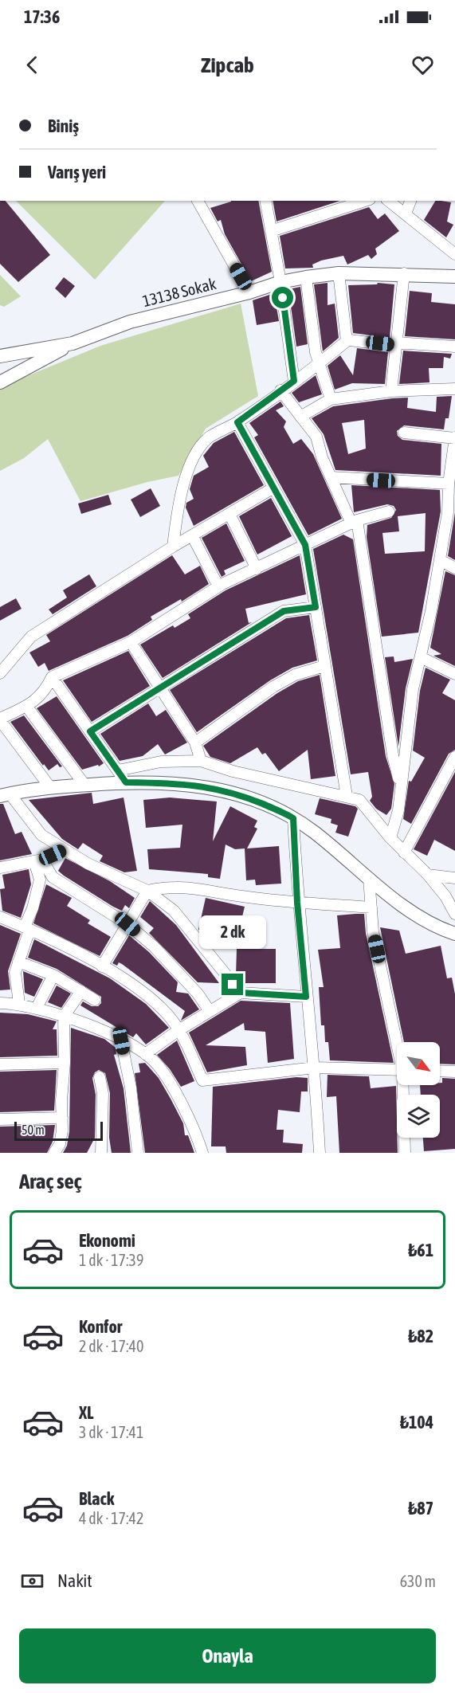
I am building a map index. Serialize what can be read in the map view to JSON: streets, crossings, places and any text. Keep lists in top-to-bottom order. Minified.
{"streets":{"street":["13138 Sokak"]},"scale_bar":"50 m","north":"bottom right","page":{"status":"17:36","header":"Zipcab","banner":["Biniş","Varış yeri"],"bubble":"2 dk","scale":"50 m","heading":"Araç seç","list":[{"name":"Ekonomi","note":"1 dk · 17:39","value":"₺61"},{"name":"Konfor","note":"2 dk · 17:40","value":"₺82"},{"name":"XL","note":"3 dk · 17:41","value":"₺104"},{"name":"Black","note":"4 dk · 17:42","value":"₺87"}],"pay":["Nakit","630 m"],"buttons":"Onayla"}}
